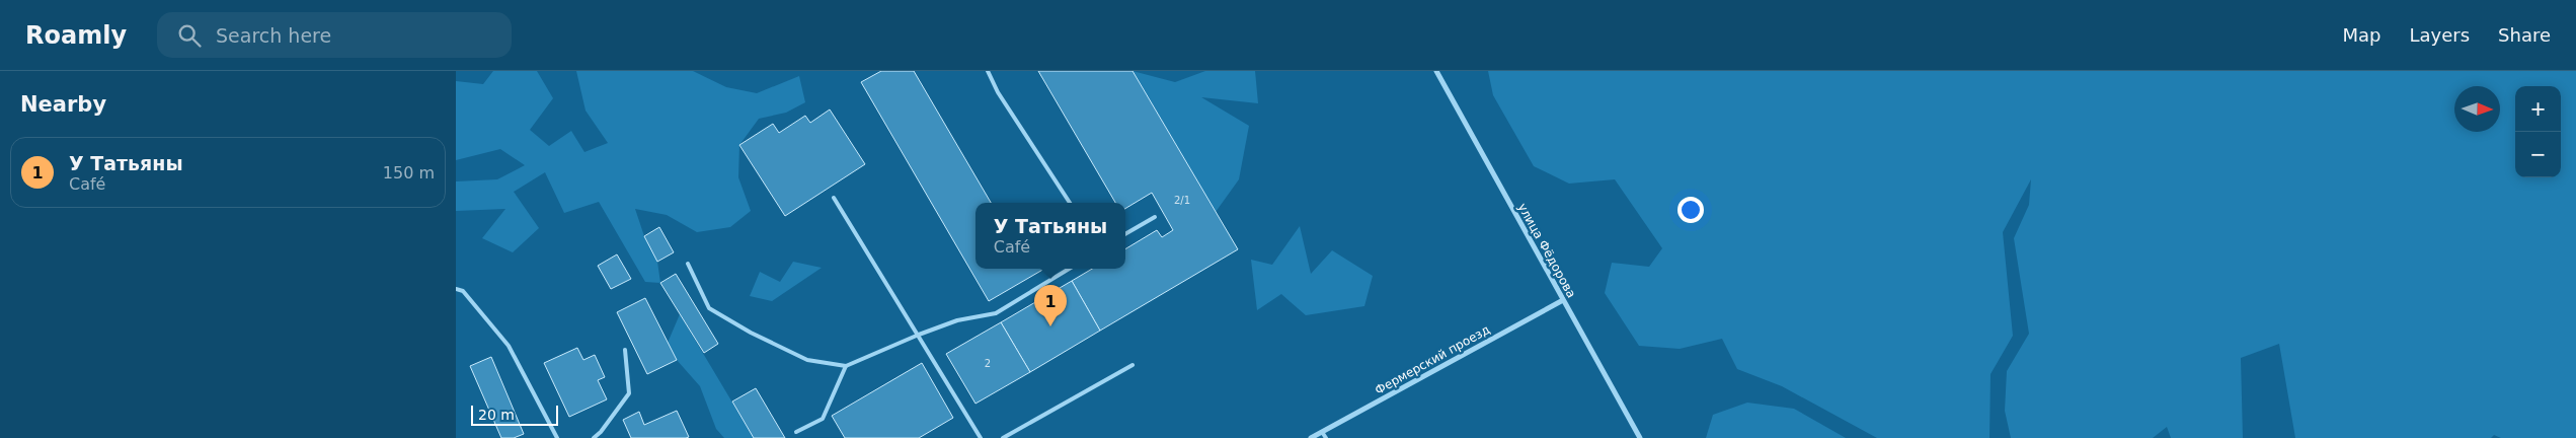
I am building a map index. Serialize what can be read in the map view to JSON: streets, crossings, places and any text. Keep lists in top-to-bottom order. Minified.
{"streets":{"street":["улица Фёдорова","Фермерский проезд"]},"crossings":[["улица Фёдорова","Фермерский проезд"]],"house_numbers":["2/1","2"],"scale_bar":"20 m","north":"right","page":{"header":"Roamly","search":"Search here","nav":["Map","Layers","Share"],"heading":"Nearby","map_buttons":["+","−"],"list":[{"mark":"1","name":"У Татьяны","note":"Café","value":"150 m"}],"popup":["У Татьяны","Café"],"pins":"1","scale":"20 m"}}
